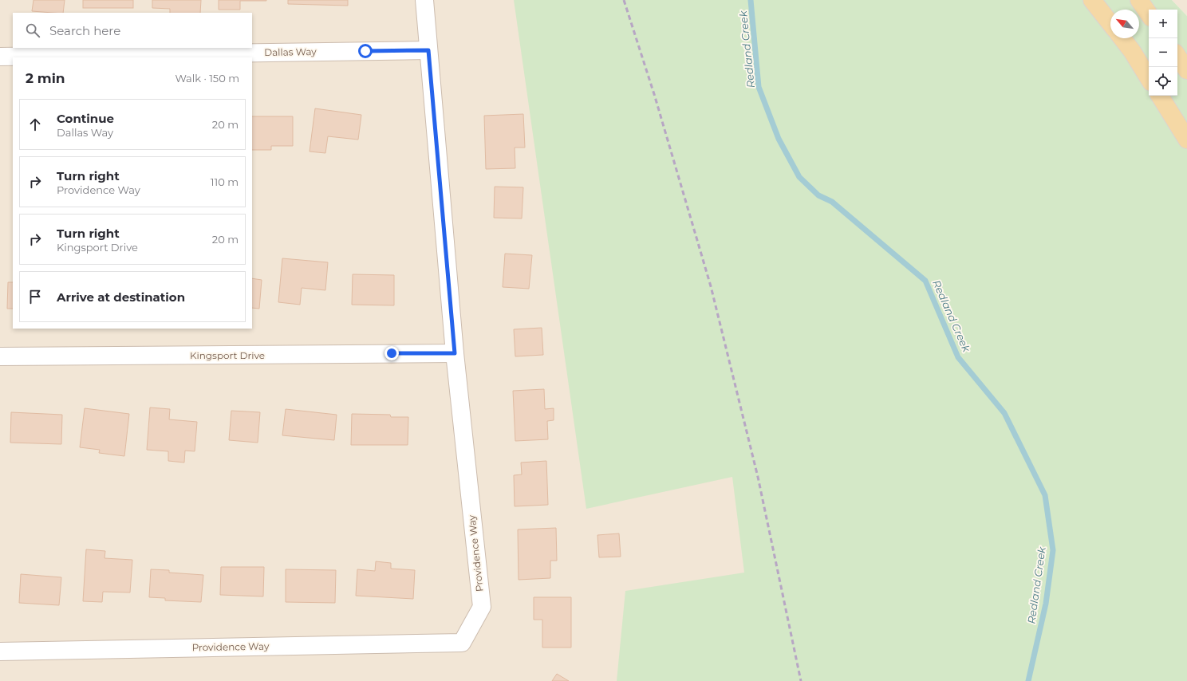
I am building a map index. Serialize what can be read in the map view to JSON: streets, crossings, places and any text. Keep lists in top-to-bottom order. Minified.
{"streets":{"street":["Dallas Way","Kingsport Drive","Providence Way"]},"crossings":[["Dallas Way","Providence Way"],["Kingsport Drive","Providence Way"]],"water":["Redland Creek"],"north":"top left","page":{"map_buttons":["+","−"],"search":"Search here","heading":["2 min","Walk · 150 m"],"list":[["Continue","Dallas Way","20 m"],["Turn right","Providence Way","110 m"],["Turn right","Kingsport Drive","20 m"],"Arrive at destination"]}}
